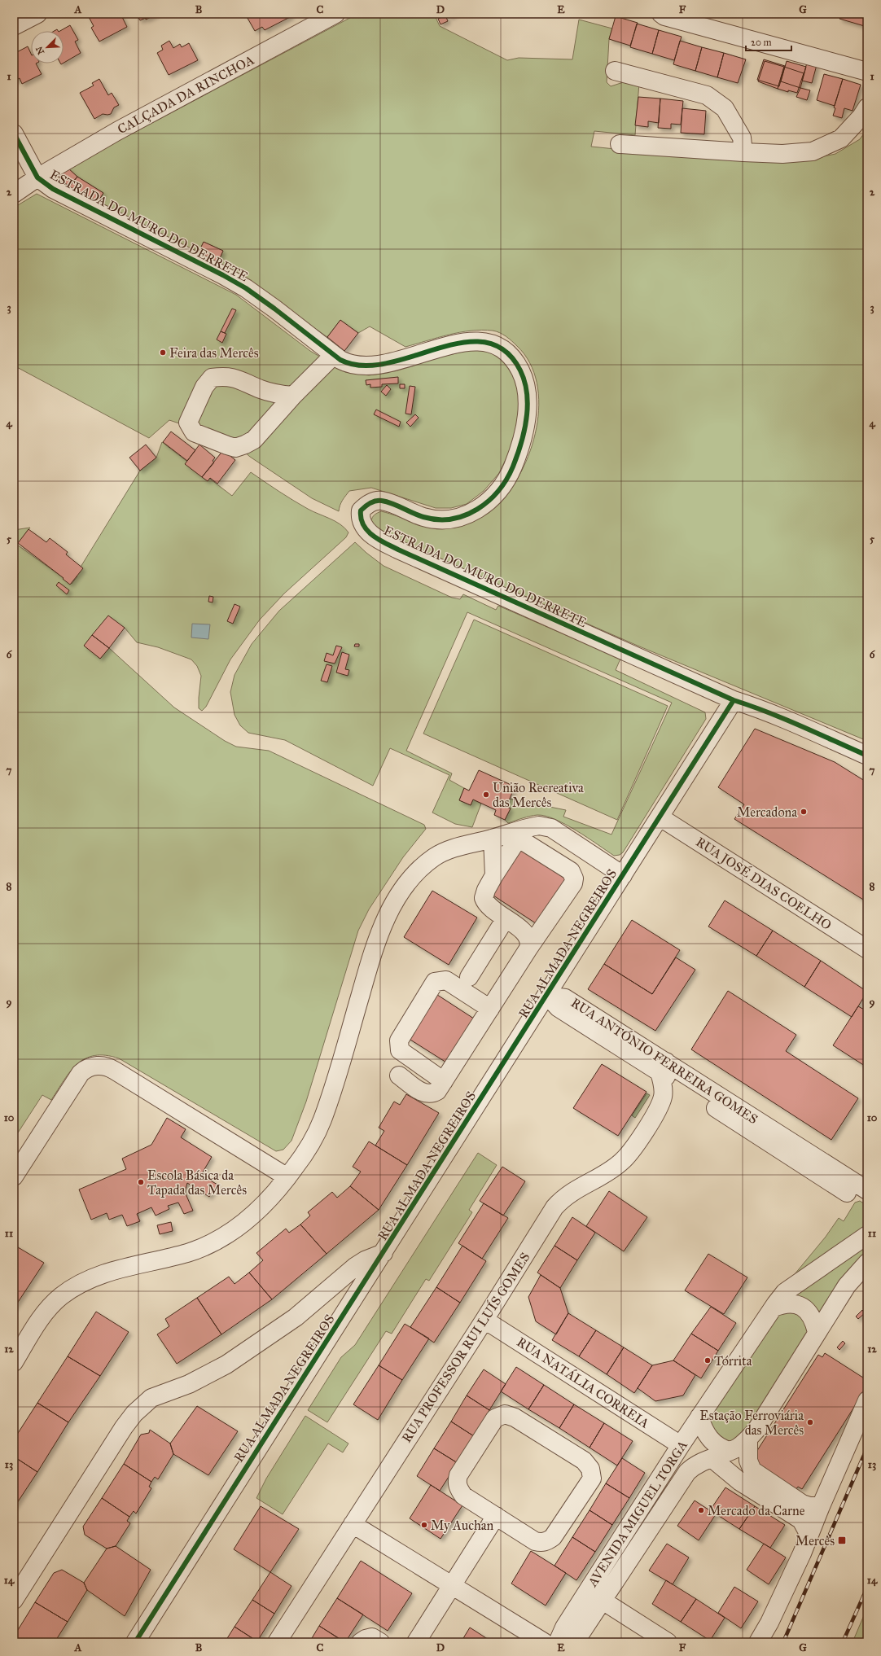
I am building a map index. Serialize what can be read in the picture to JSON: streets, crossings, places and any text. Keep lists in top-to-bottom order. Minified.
{"streets":{"street":["CALÇADA DA RINCHOA","ESTRADA DO MURO DO DERRETE","RUA JOSÉ DIAS COELHO","RUA ALMADA NEGREIROS","RUA ANTÓNIO FERREIRA GOMES","RUA PROFESSOR RUI LUÍS GOMES","RUA NATÁLIA CORREIA","AVENIDA MIGUEL TORGA"]},"crossings":[["CALÇADA DA RINCHOA","ESTRADA DO MURO DO DERRETE"],["ESTRADA DO MURO DO DERRETE","RUA ALMADA NEGREIROS"],["RUA JOSÉ DIAS COELHO","RUA ALMADA NEGREIROS"],["RUA ALMADA NEGREIROS","RUA ANTÓNIO FERREIRA GOMES"],["RUA ANTÓNIO FERREIRA GOMES","RUA PROFESSOR RUI LUÍS GOMES"],["RUA PROFESSOR RUI LUÍS GOMES","RUA NATÁLIA CORREIA"],["RUA NATÁLIA CORREIA","AVENIDA MIGUEL TORGA"]],"places":{"other":["Feira das Mercês","União Recreativa das Mercês","Mercadona","Escola Básica da Tapada das Mercês","Tórrita","Estação Ferroviária das Mercês","Mercado da Carne","My Auchan"],"transit":["Mercês"]},"scale_bar":"20 m","north":"bottom left","grid":{"columns":["A","B","C","D","E","F","G"],"rows":["1","2","3","4","5","6","7","8","9","10","11","12","13","14"]}}
